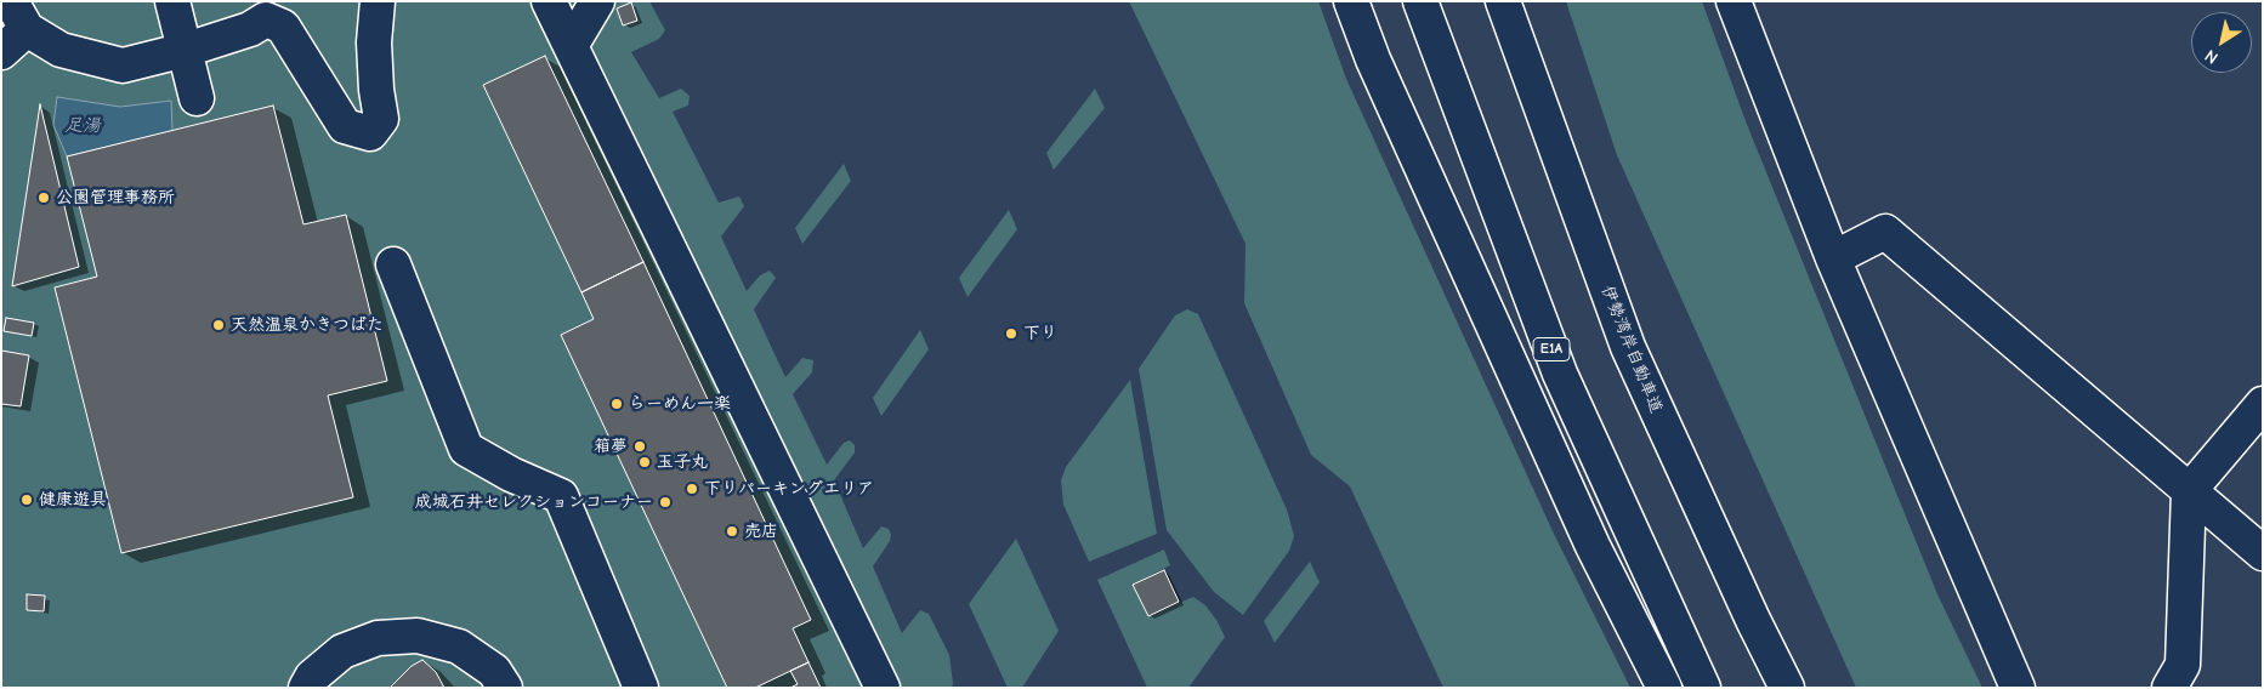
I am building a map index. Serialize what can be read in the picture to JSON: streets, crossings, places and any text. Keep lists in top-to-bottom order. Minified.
{"streets":{"main road":["E1A","伊勢湾岸自動車道"]},"water":["足湯"],"places":["公園管理事務所","天然温泉かきつばた","下り","らーめん一楽","箱夢","玉子丸","下りパーキングエリア","健康遊具","成城石井セレクションコーナー","売店"],"north":"bottom left"}
